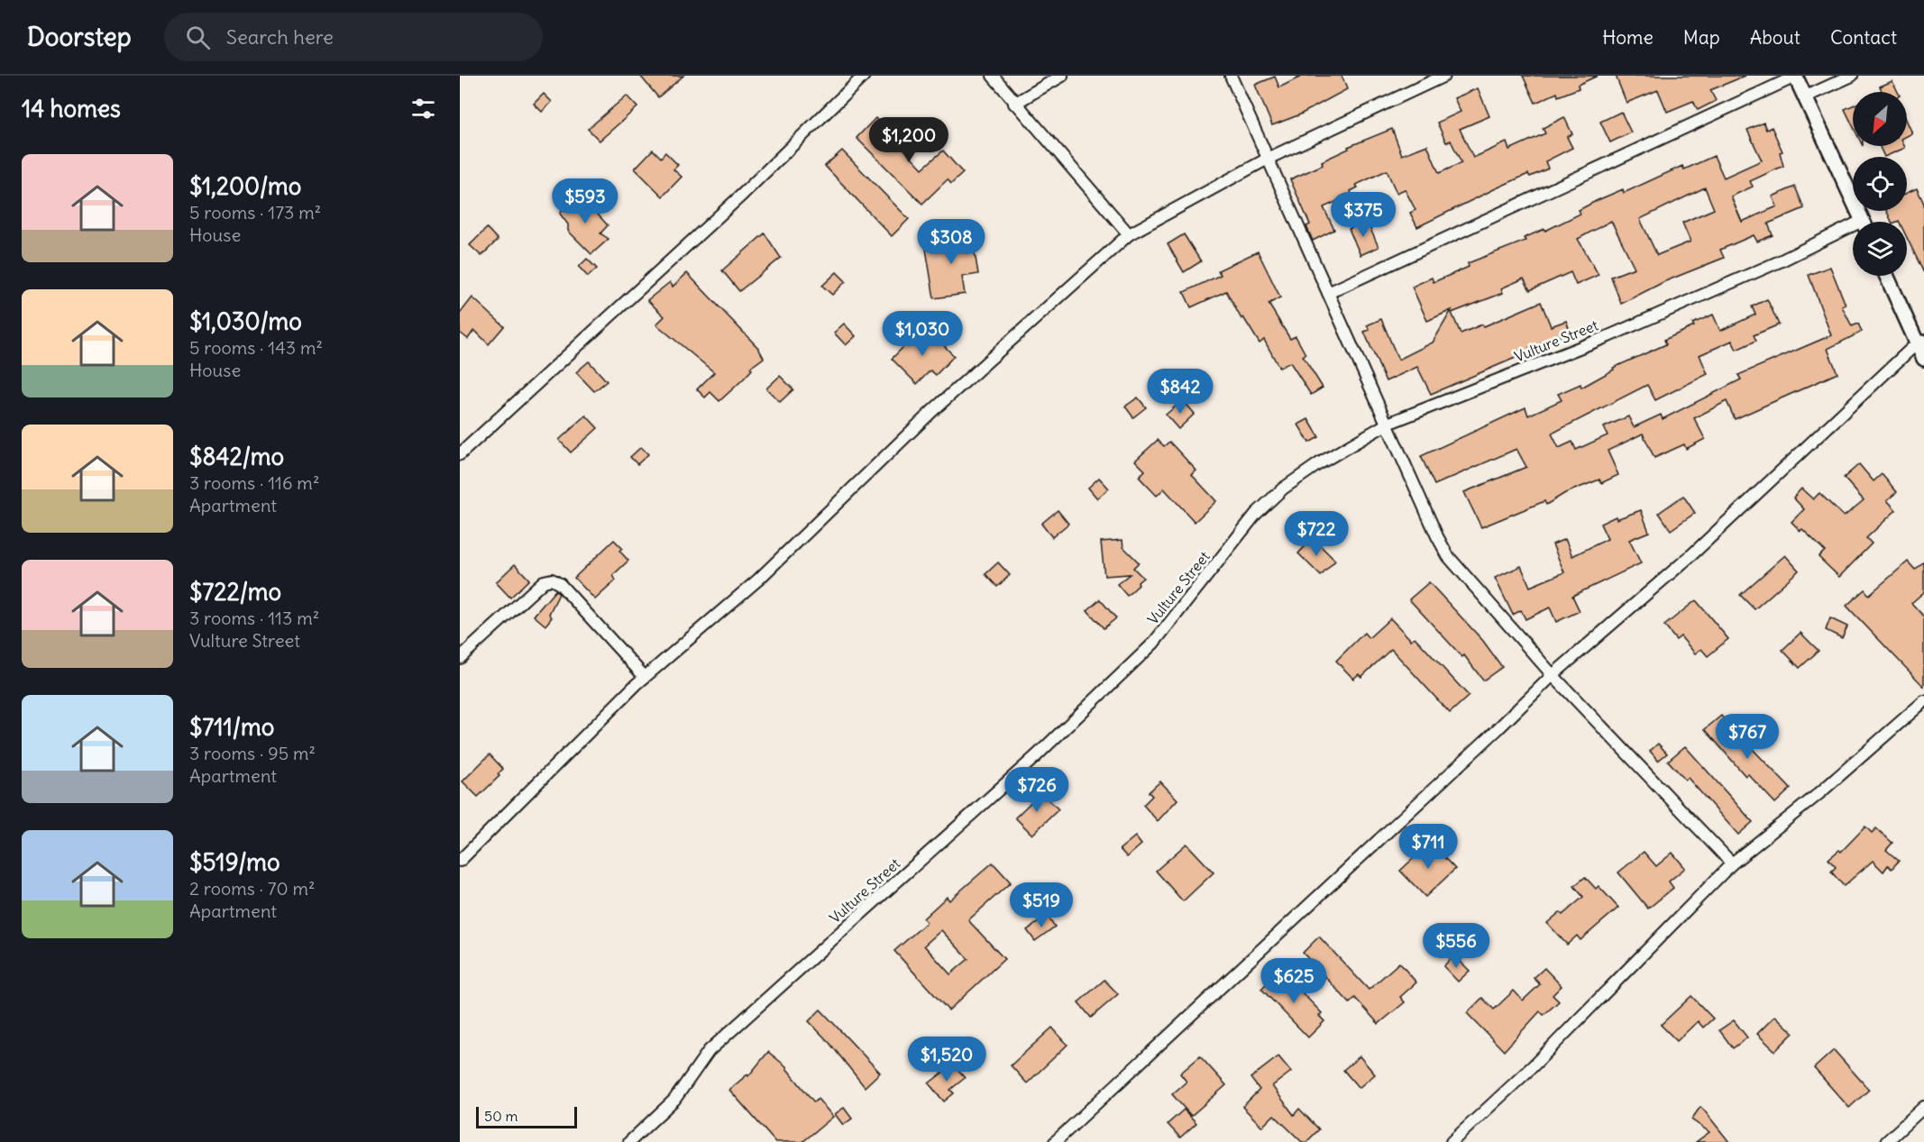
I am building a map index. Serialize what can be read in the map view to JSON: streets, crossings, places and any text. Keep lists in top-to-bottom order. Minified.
{"streets":{"street":["Vulture Street"]},"scale_bar":"50 m","north":"bottom left","page":{"header":"Doorstep","search":"Search here","nav":["Home","Map","About","Contact"],"heading":"14 homes","price":["$1,200","$593","$375","$308","$1,030","$842","$722","$767","$726","$711","$519","$556","$625","$1,520"],"list":[{"name":"$1,200/mo","note":"5 rooms · 173 m² · House"},{"name":"$1,030/mo","note":"5 rooms · 143 m² · House"},{"name":"$842/mo","note":"3 rooms · 116 m² · Apartment"},{"name":"$722/mo","note":"3 rooms · 113 m² · Vulture Street"},{"name":"$711/mo","note":"3 rooms · 95 m² · Apartment"},{"name":"$519/mo","note":"2 rooms · 70 m² · Apartment"}],"scale":"50 m"}}
